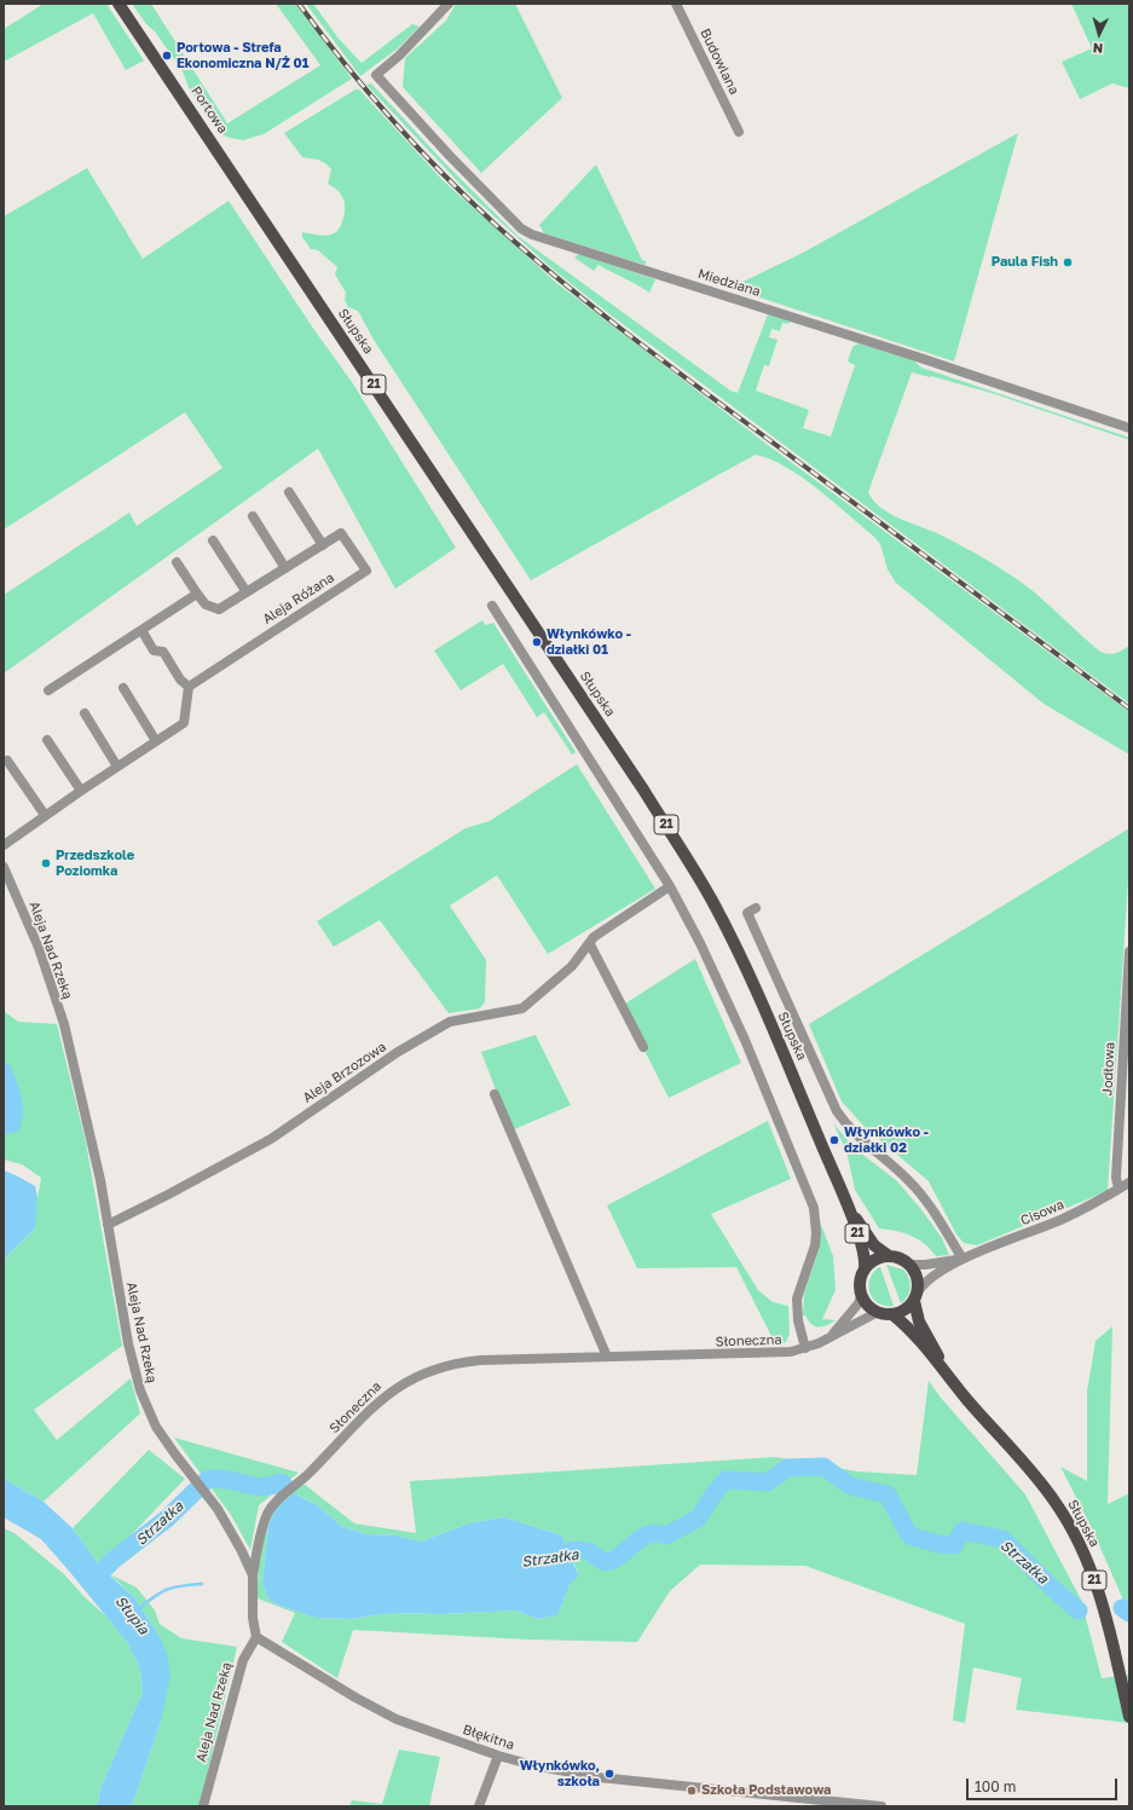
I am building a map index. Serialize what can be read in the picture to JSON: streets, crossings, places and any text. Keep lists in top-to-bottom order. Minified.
{"streets":{"main road":["Portowa","Słupska","21"],"street":["Budowlana","Miedziana","Aleja Różana","Aleja Nad Rzeką","Jodłowa","Aleja Brzozowa","Cisowa","Słoneczna","Błękitna"]},"crossings":[["Portowa","Słupska"],["Słupska","21"],["Słupska","Cisowa"],["Słupska","Słoneczna"],["21","Cisowa"],["21","Słoneczna"],["Aleja Nad Rzeką","Aleja Brzozowa"],["Aleja Nad Rzeką","Słoneczna"],["Aleja Nad Rzeką","Błękitna"],["Jodłowa","Cisowa"],["Cisowa","Słoneczna"]],"water":["Strzałka","Słupia"],"places":["Portowa - Strefa Ekonomiczna N/Ż 01","Paula Fish","Włynkówko - działki 01","Przedszkole Poziomka","Włynkówko - działki 02","Włynkówko, szkoła","Szkoła Podstawowa"],"scale_bar":"100 m","north":"bottom"}
